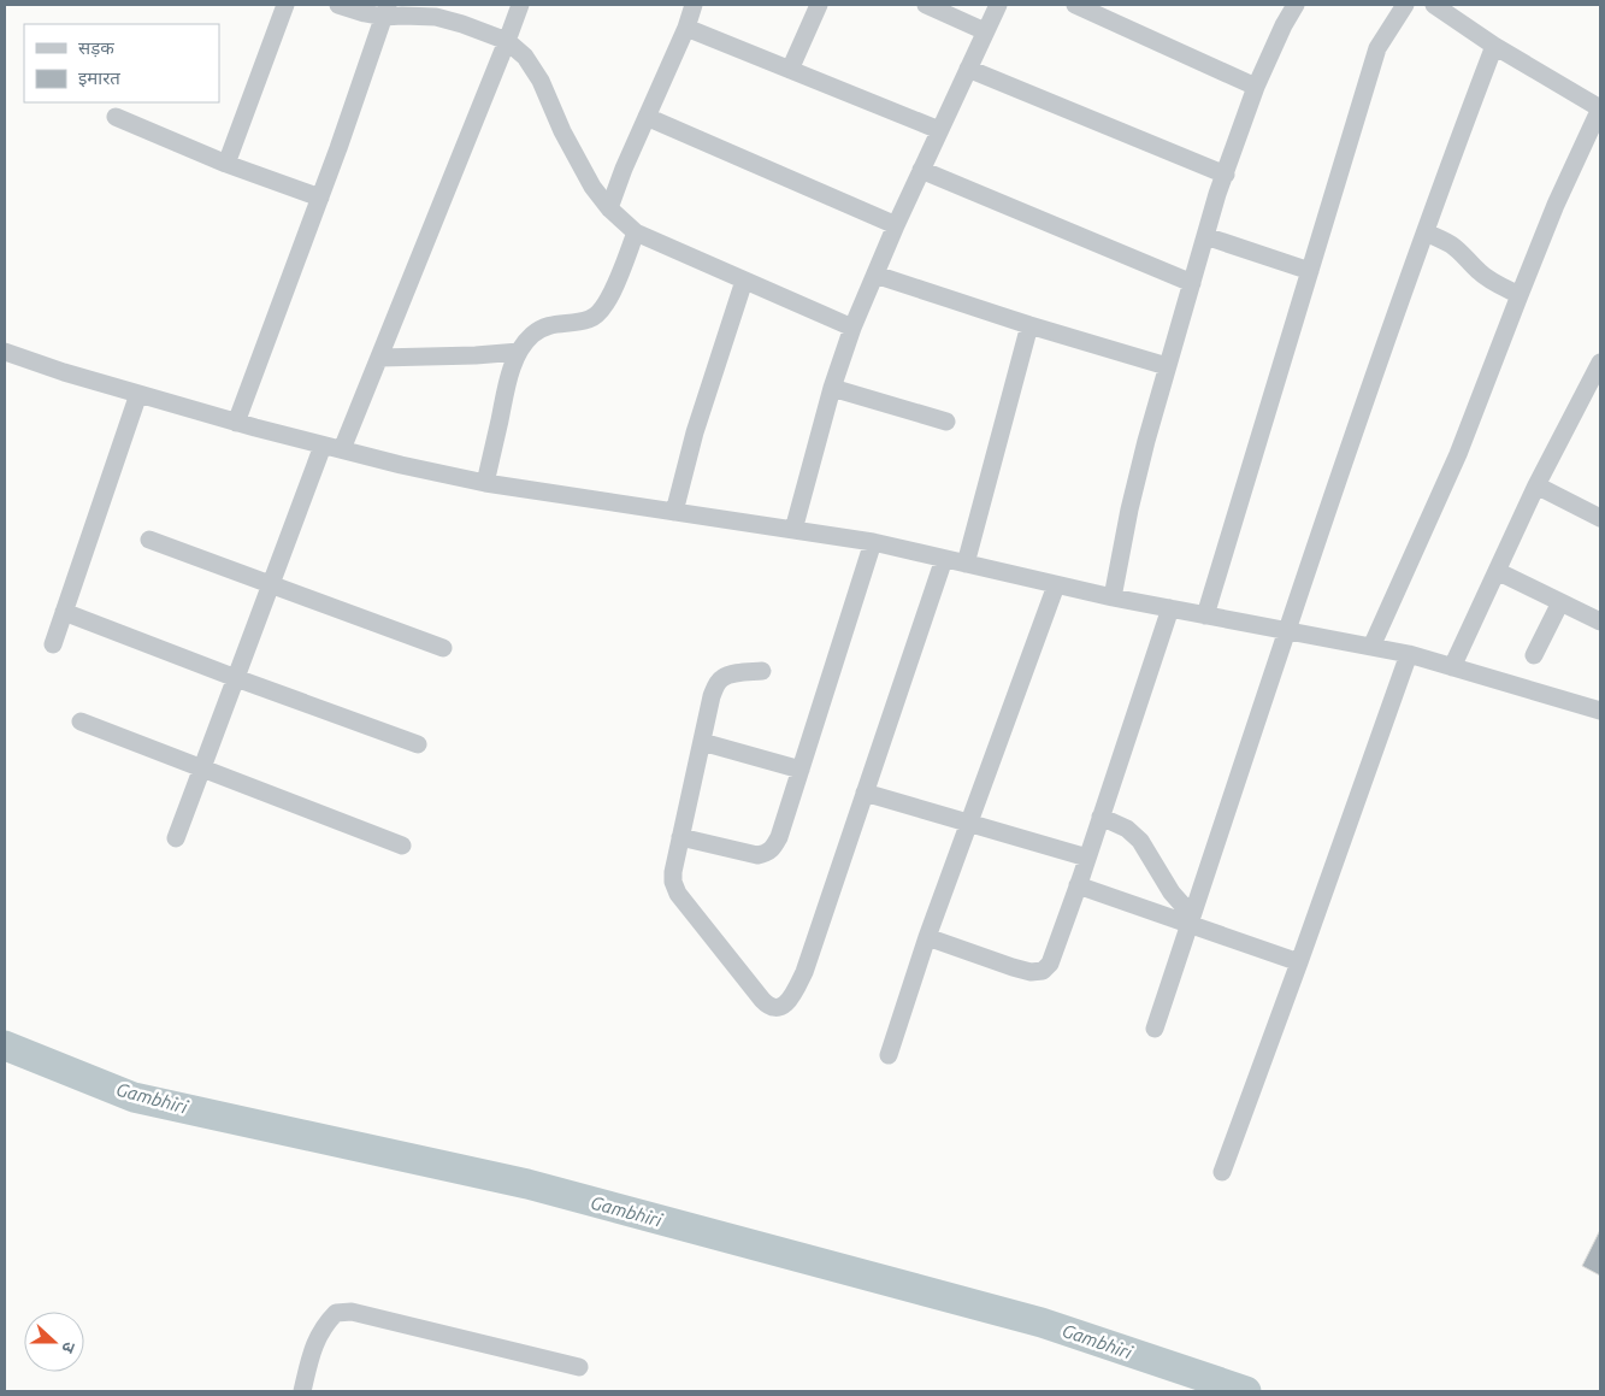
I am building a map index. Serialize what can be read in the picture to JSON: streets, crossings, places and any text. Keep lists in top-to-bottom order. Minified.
{"water":["Gambhiri"],"legend":["सड़क","इमारत"],"north":"right"}
